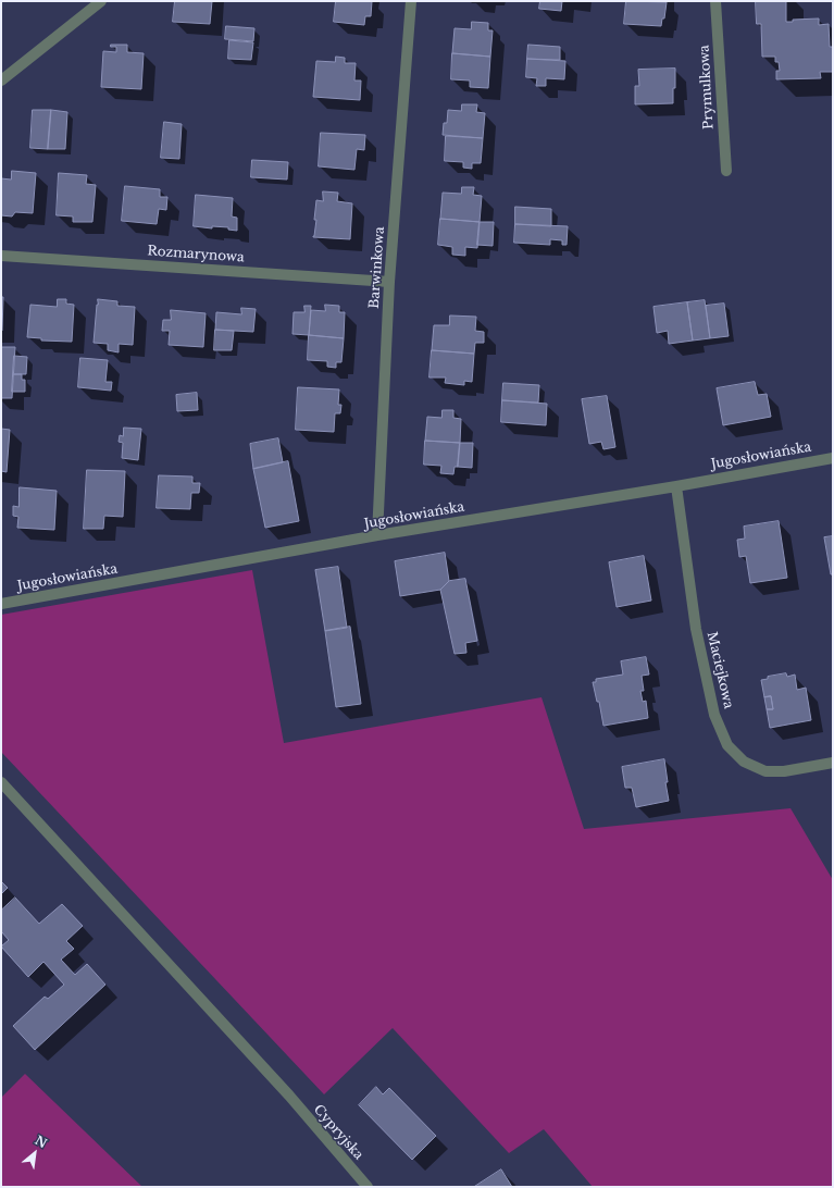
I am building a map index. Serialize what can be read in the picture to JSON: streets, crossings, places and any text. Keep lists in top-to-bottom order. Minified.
{"streets":{"street":["Prymulkowa","Rozmarynowa","Barwinkowa","Jugosłowiańska","Maciejkowa","Cypryjska"]},"crossings":[["Rozmarynowa","Barwinkowa"],["Barwinkowa","Jugosłowiańska"],["Jugosłowiańska","Maciejkowa"]],"north":"top right"}
